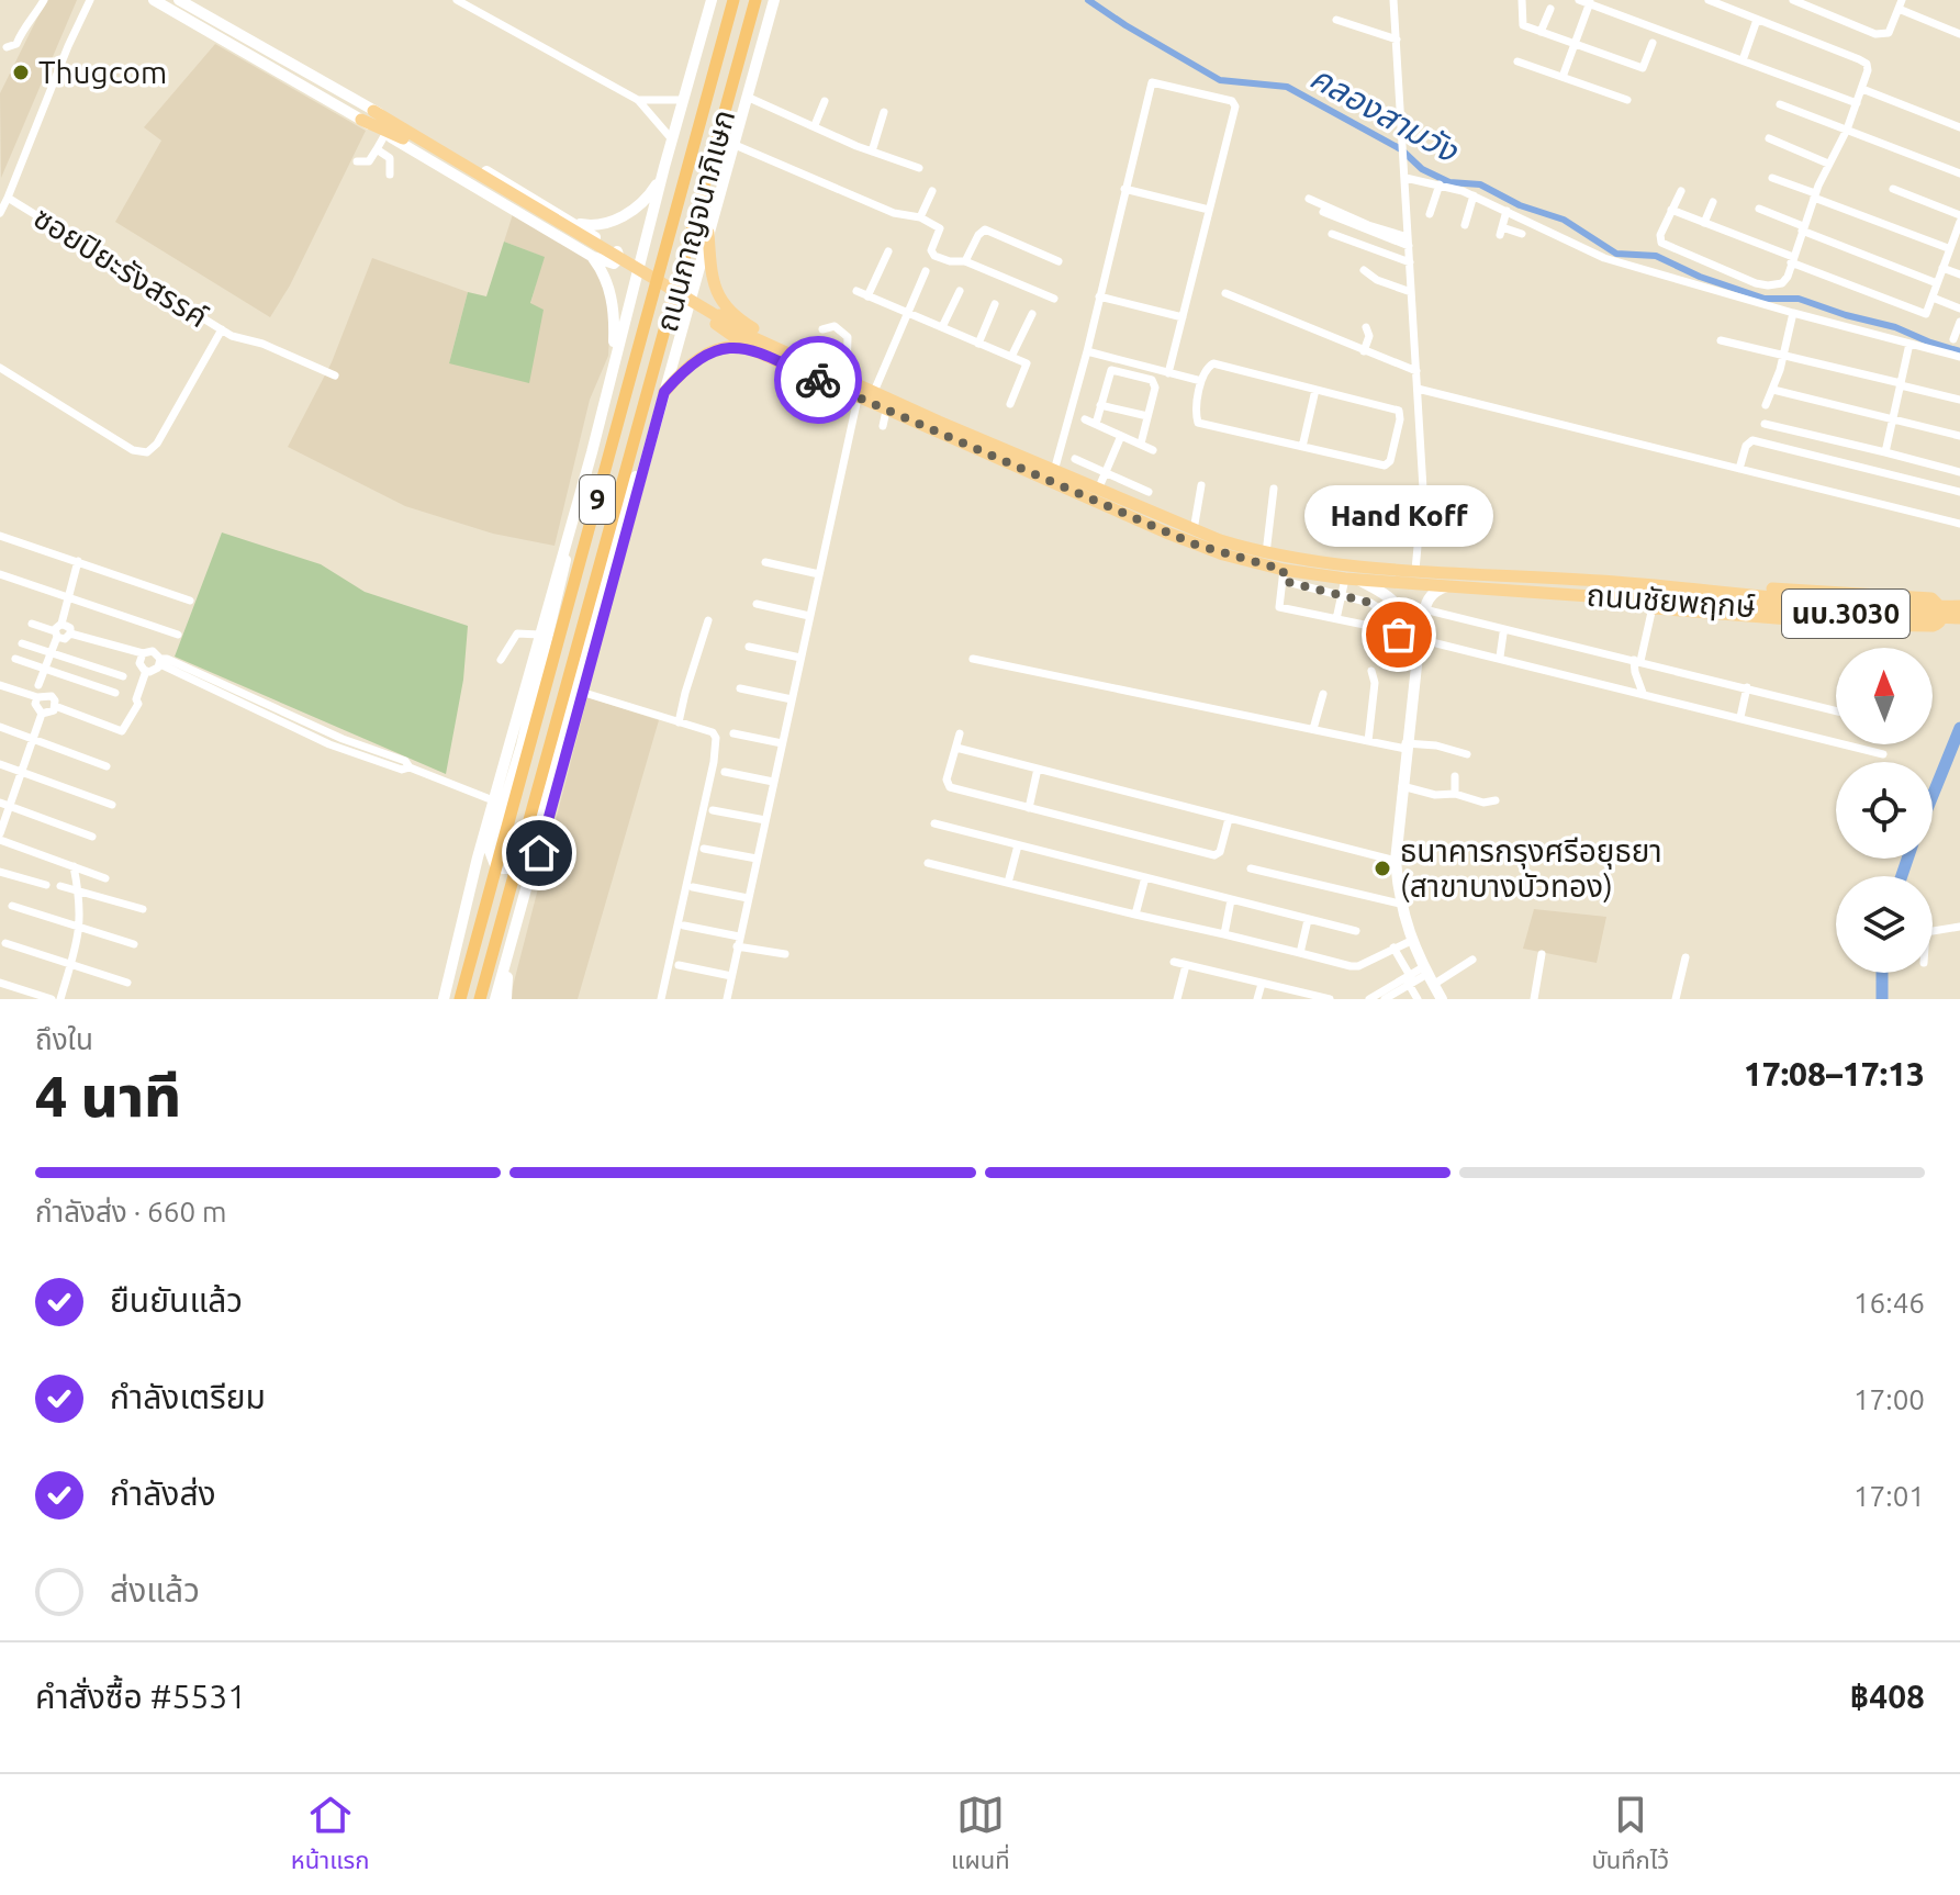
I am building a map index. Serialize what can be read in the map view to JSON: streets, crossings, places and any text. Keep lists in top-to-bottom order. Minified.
{"streets":{"highway":["ถนนกาญจนาภิเษก","9"],"main road":["ถนนชัยพฤกษ์","นบ.3030"],"street":["ซอยปิยะรังสรรค์"]},"water":["คลองสามวัง"],"places":["Thugcom","Hand Koff","ธนาคารกรุงศรีอยุธยา (สาขาบางบัวทอง)"],"north":"top","page":{"bubble":"Hand Koff","heading":["4 นาที","ถึงใน","17:08–17:13"],"panel":["คำสั่งซื้อ #5531","฿408"],"bar":"กำลังส่ง · 660 m","list":[["ยืนยันแล้ว","16:46"],["กำลังเตรียม","17:00"],["กำลังส่ง","17:01"],"ส่งแล้ว"],"tabs":["หน้าแรก","แผนที่","บันทึกไว้"]}}
